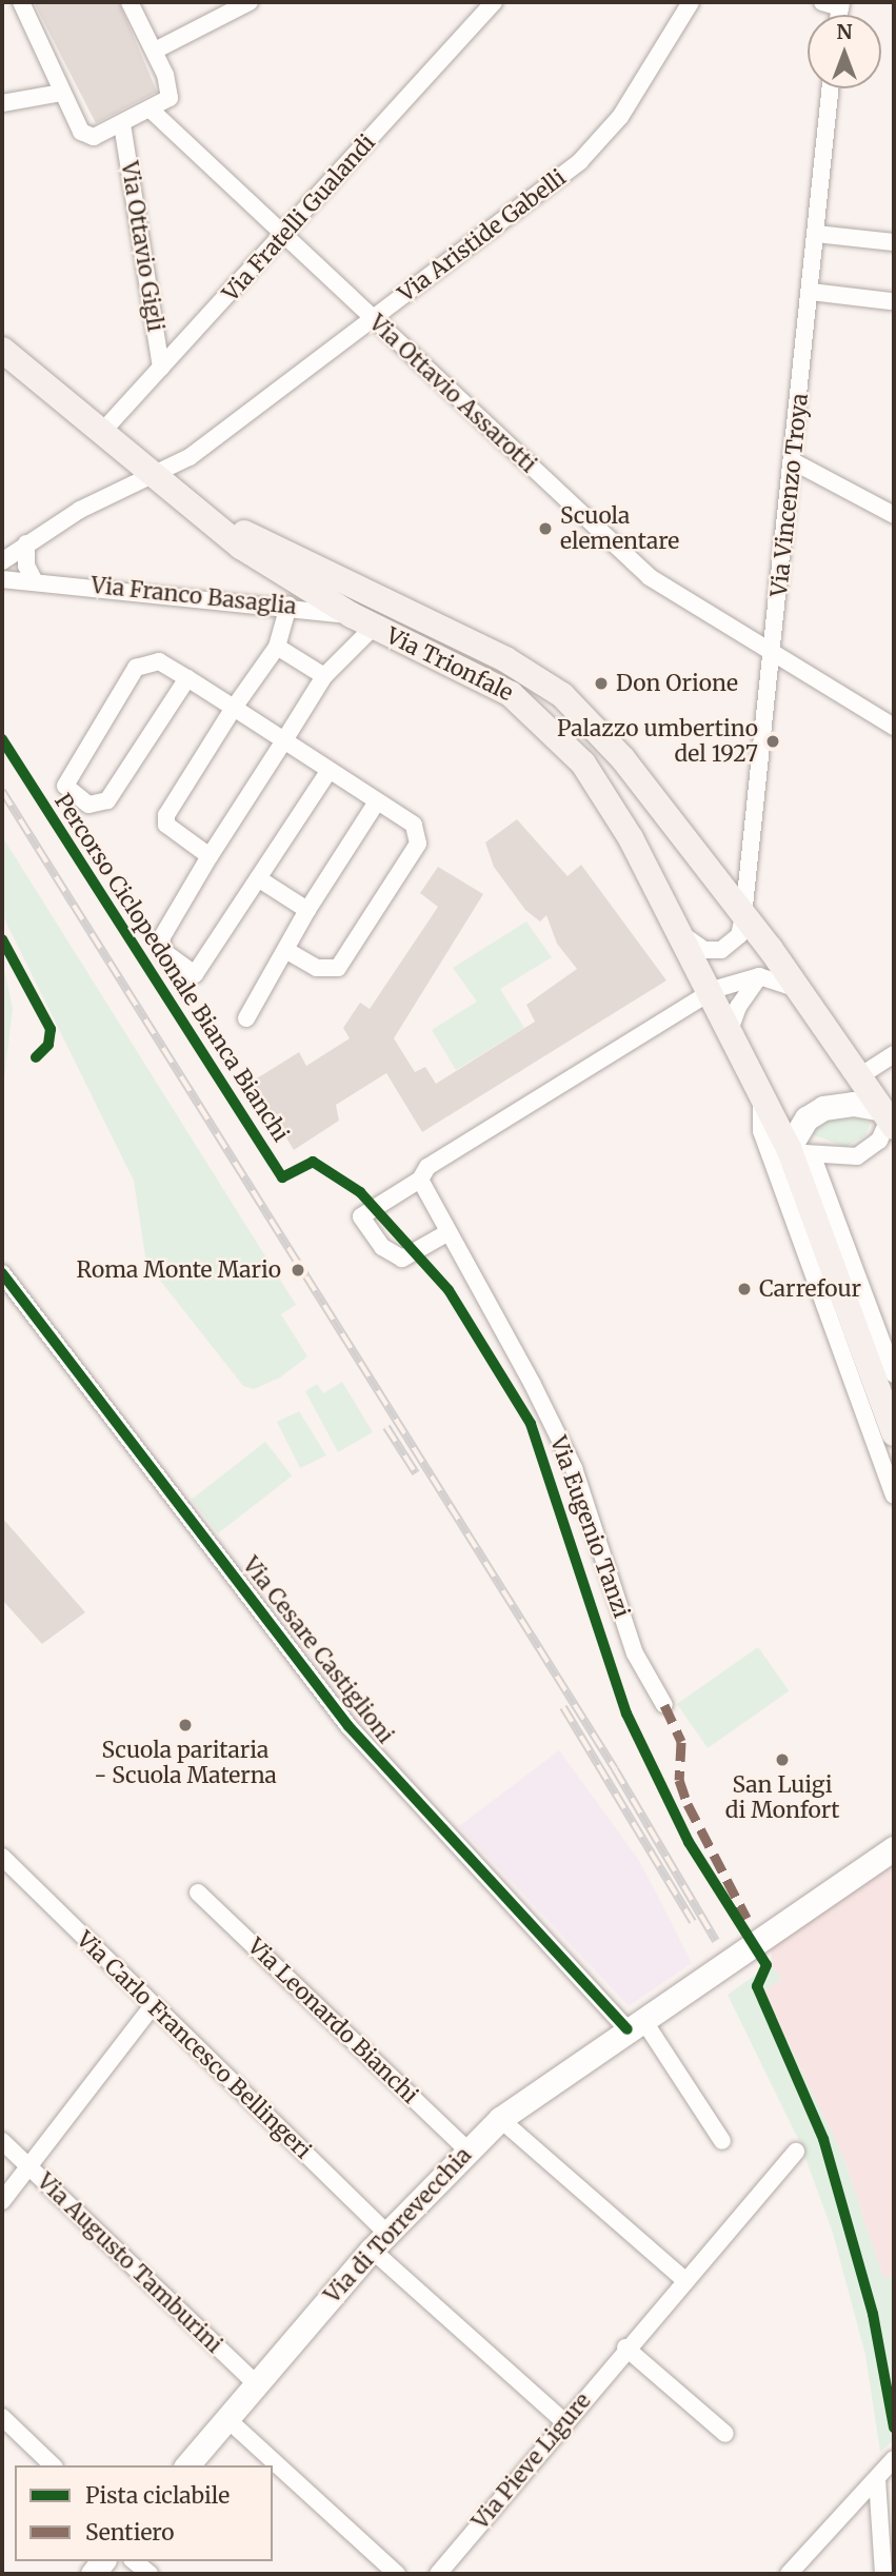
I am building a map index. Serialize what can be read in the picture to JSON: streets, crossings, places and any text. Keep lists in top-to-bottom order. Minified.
{"streets":{"main road":["Via Trionfale","Via di Torrevecchia"],"street":["Via Fratelli Gualandi","Via Aristide Gabelli","Via Ottavio Gigli","Via Ottavio Assarotti","Via Vincenzo Troya","Via Franco Basaglia","Via Eugenio Tanzi","Via Cesare Castiglioni","Via Leonardo Bianchi","Via Carlo Francesco Bellingeri","Via Augusto Tamburini","Via Pieve Ligure"],"cycle path":["Percorso Ciclopedonale Bianca Bianchi"]},"crossings":[["Via Fratelli Gualandi","Via Ottavio Gigli"],["Via Fratelli Gualandi","Via Ottavio Assarotti"],["Via Fratelli Gualandi","Via Trionfale"],["Via Aristide Gabelli","Via Ottavio Assarotti"],["Via Aristide Gabelli","Via Trionfale"],["Via Ottavio Assarotti","Via Vincenzo Troya"],["Via Vincenzo Troya","Via Trionfale"],["Via Franco Basaglia","Via Trionfale"],["Via Cesare Castiglioni","Via di Torrevecchia"],["Via Leonardo Bianchi","Via di Torrevecchia"],["Via Carlo Francesco Bellingeri","Via di Torrevecchia"],["Via Carlo Francesco Bellingeri","Via Pieve Ligure"],["Via di Torrevecchia","Via Augusto Tamburini"]],"places":["Scuola elementare","Don Orione","Palazzo umbertino del 1927","Roma Monte Mario","Carrefour","Scuola paritaria - Scuola Materna","San Luigi di Monfort"],"legend":["Pista ciclabile","Sentiero"],"north":"top"}
